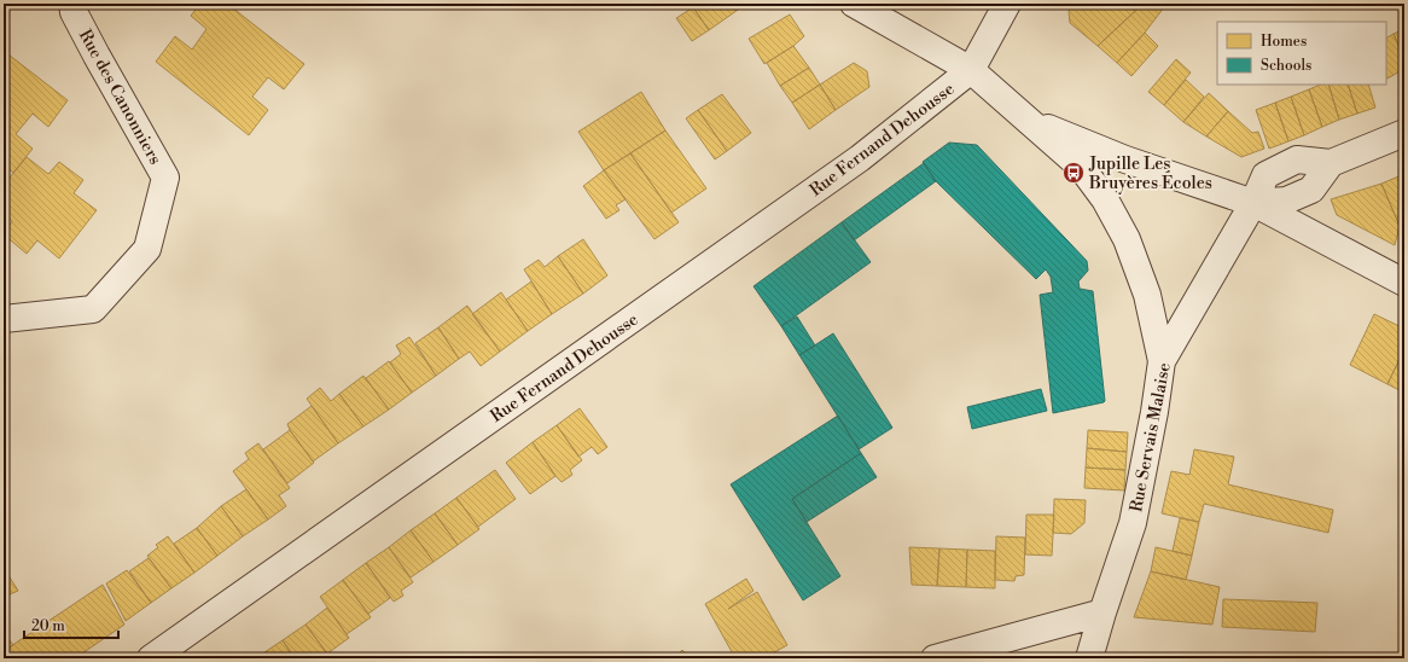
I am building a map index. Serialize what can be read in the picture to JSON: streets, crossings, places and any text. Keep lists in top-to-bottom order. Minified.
{"streets":{"street":["Rue des Canonniers","Rue Fernand Dehousse","Rue Servais Malaise"]},"places":{"bus stop":["Jupille Les Bruyères Écoles"]},"legend":["Homes","Schools"],"scale_bar":"20 m"}
